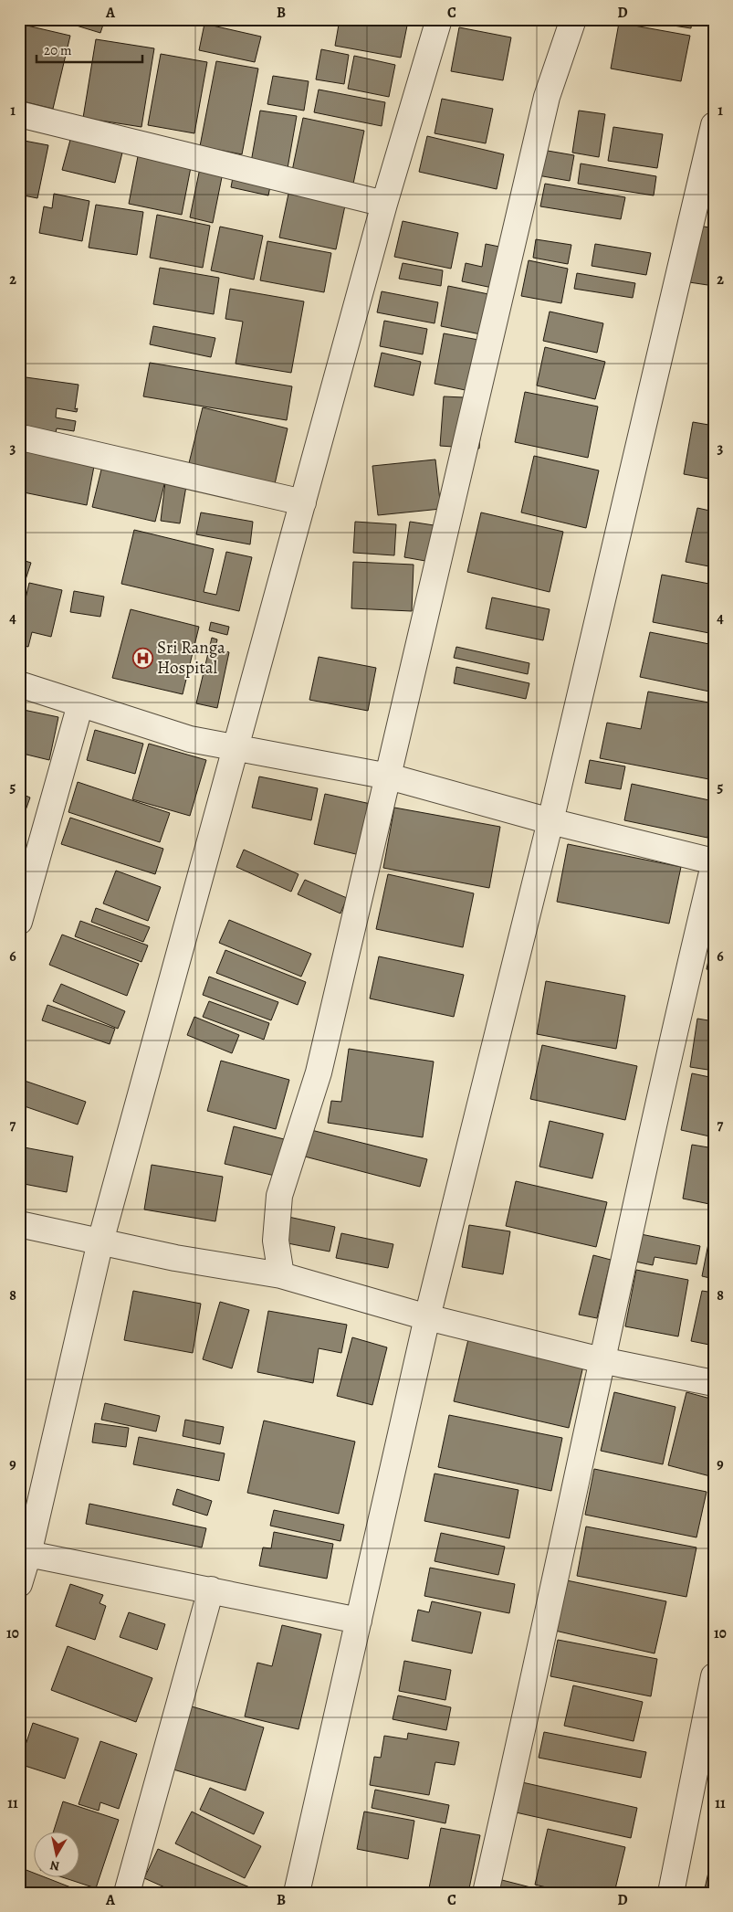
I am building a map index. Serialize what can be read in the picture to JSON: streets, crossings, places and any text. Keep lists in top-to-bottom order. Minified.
{"places":{"hospital":["Sri Ranga Hospital"]},"scale_bar":"20 m","north":"bottom","grid":{"columns":["A","B","C","D"],"rows":["1","2","3","4","5","6","7","8","9","10","11"]}}
